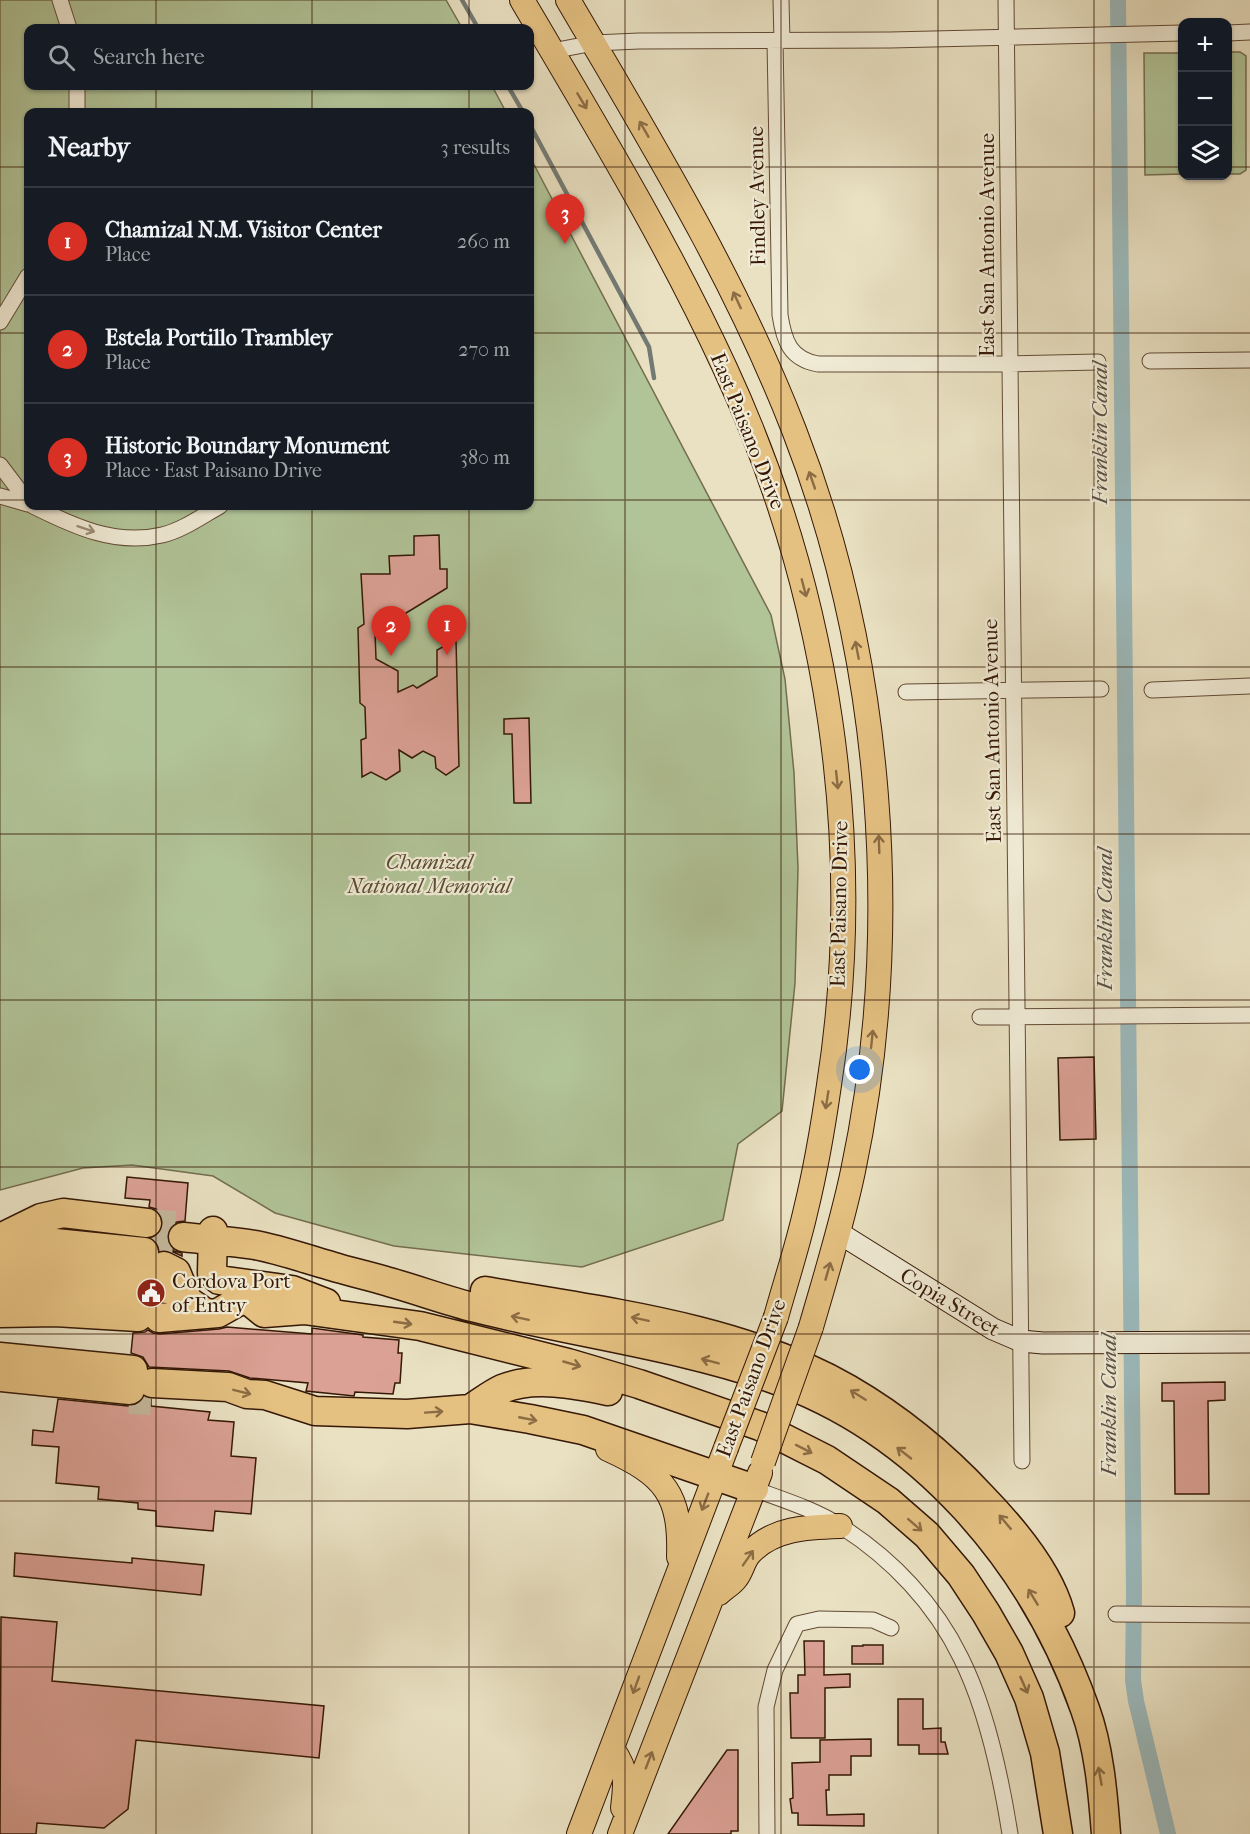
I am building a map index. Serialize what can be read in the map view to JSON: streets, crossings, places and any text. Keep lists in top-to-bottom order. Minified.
{"streets":{"main road":["East Paisano Drive","Copia Street"],"street":["Findley Avenue","East San Antonio Avenue"]},"crossings":[["Findley Avenue","East San Antonio Avenue"],["East San Antonio Avenue","Copia Street"],["East Paisano Drive","Copia Street"]],"water":["Franklin Canal"],"parks":["Chamizal National Memorial"],"places":{"public building":["Cordova Port of Entry"]},"page":{"map_buttons":["+","−"],"search":"Search here","heading":["Nearby","3 results"],"list":[{"mark":"1","name":"Chamizal N.M. Visitor Center","note":"Place","value":"260 m"},{"mark":"2","name":"Estela Portillo Trambley","note":"Place","value":"270 m"},{"mark":"3","name":"Historic Boundary Monument","note":"Place · East Paisano Drive","value":"380 m"}],"pins":["3","1","2"]}}
